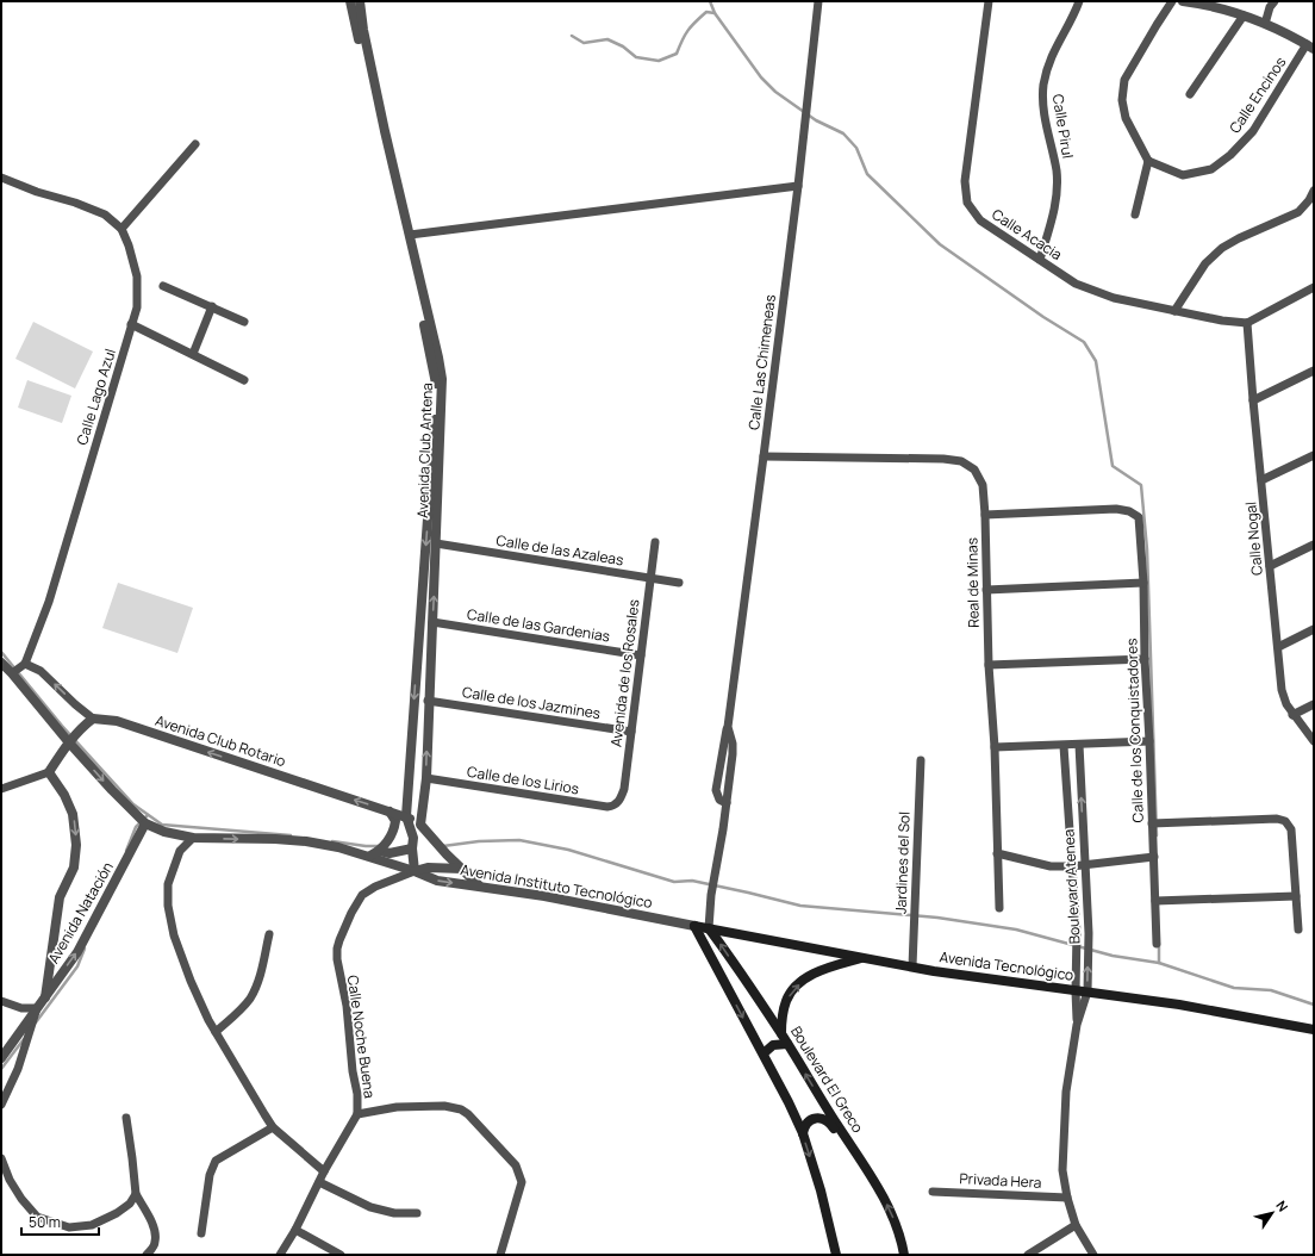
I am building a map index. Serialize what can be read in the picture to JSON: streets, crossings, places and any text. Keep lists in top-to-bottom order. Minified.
{"streets":{"main road":["Avenida Tecnológico","Boulevard El Greco"],"street":["Calle Encinos","Calle Pirul","Calle Acacia","Calle Las Chimeneas","Calle Lago Azul","Avenida Club Antena","Calle Nogal","Calle de las Azaleas","Real de Minas","Calle de las Gardenias","Avenida de los Rosales","Calle de los Jazmines","Calle de los Conquistadores","Avenida Club Rotario","Calle de los Lirios","Jardines del Sol","Avenida Instituto Tecnológico","Boulevard Atenea","Avenida Natación","Calle Noche Buena","Privada Hera"]},"crossings":[["Calle Pirul","Calle Acacia"],["Calle Acacia","Calle Nogal"],["Calle Las Chimeneas","Real de Minas"],["Calle Las Chimeneas","Avenida Tecnológico"],["Calle Las Chimeneas","Boulevard El Greco"],["Avenida Club Antena","Calle de las Azaleas"],["Avenida Club Antena","Calle de las Gardenias"],["Avenida Club Antena","Calle de los Jazmines"],["Avenida Club Antena","Avenida Club Rotario"],["Avenida Club Antena","Calle de los Lirios"],["Avenida Club Antena","Avenida Instituto Tecnológico"],["Avenida Club Antena","Calle Noche Buena"],["Calle de las Azaleas","Avenida de los Rosales"],["Real de Minas","Calle de los Conquistadores"],["Calle de las Gardenias","Avenida de los Rosales"],["Avenida de los Rosales","Calle de los Jazmines"],["Avenida de los Rosales","Calle de los Lirios"],["Jardines del Sol","Avenida Tecnológico"],["Avenida Instituto Tecnológico","Avenida Natación"],["Avenida Instituto Tecnológico","Avenida Tecnológico"],["Avenida Instituto Tecnológico","Calle Noche Buena"],["Boulevard Atenea","Avenida Tecnológico"],["Boulevard Atenea","Privada Hera"],["Avenida Tecnológico","Boulevard El Greco"]],"one_way":["Avenida Club Rotario","Avenida Instituto Tecnológico","Avenida Natación"],"scale_bar":"50 m","north":"top right"}
